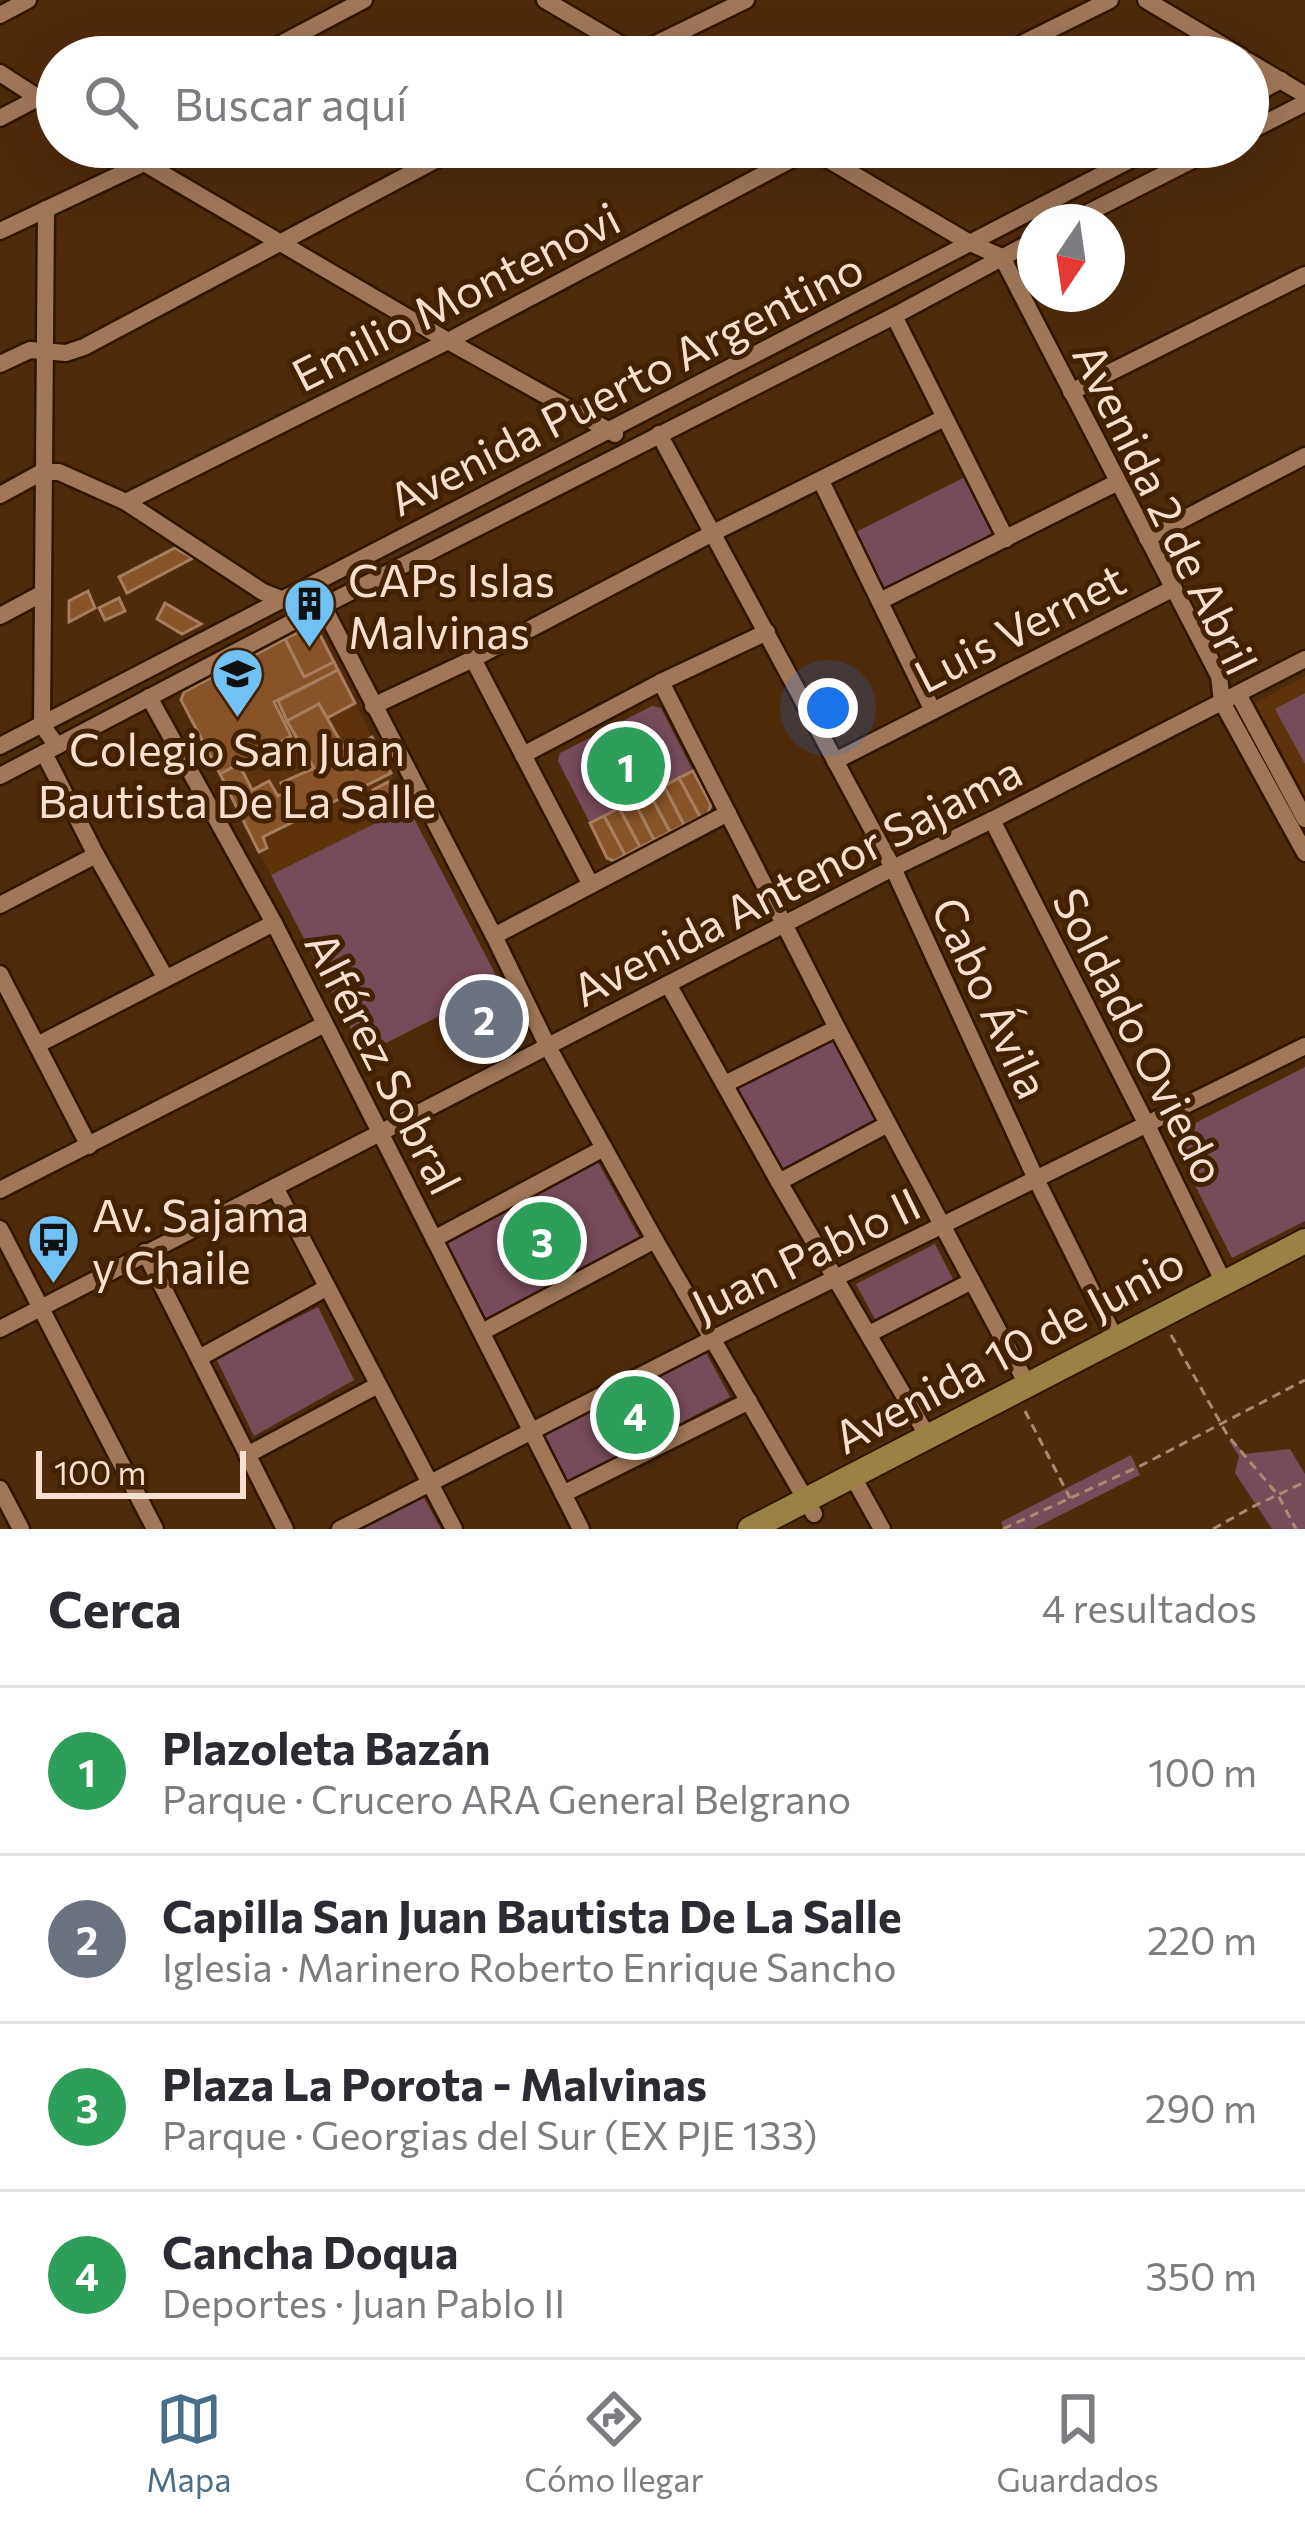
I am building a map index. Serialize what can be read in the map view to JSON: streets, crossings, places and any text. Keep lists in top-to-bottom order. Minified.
{"streets":{"street":["Emilio Montenovi","Avenida Puerto Argentino","Avenida 2 de Abril","Luis Vernet","Avenida Antenor Sajama","Cabo Ávila","Soldado Oviedo","Alférez Sobral","Juan Pablo II","Avenida 10 de Junio"]},"crossings":[["Avenida Puerto Argentino","Avenida 2 de Abril"],["Avenida Puerto Argentino","Cabo Ávila"],["Avenida Puerto Argentino","Alférez Sobral"],["Avenida 2 de Abril","Luis Vernet"],["Avenida 2 de Abril","Avenida Antenor Sajama"],["Luis Vernet","Cabo Ávila"],["Avenida Antenor Sajama","Cabo Ávila"],["Avenida Antenor Sajama","Soldado Oviedo"],["Avenida Antenor Sajama","Alférez Sobral"],["Cabo Ávila","Juan Pablo II"],["Cabo Ávila","Avenida 10 de Junio"],["Soldado Oviedo","Juan Pablo II"],["Soldado Oviedo","Avenida 10 de Junio"],["Alférez Sobral","Juan Pablo II"]],"places":{"building":["CAPs Islas Malvinas"],"school or university":["Colegio San Juan Bautista De La Salle"],"bus stop":["Av. Sajama y Chaile"]},"scale_bar":"100 m","north":"bottom","page":{"search":"Buscar aquí","pins":["1","2","3","4"],"scale":"100 m","heading":["Cerca","4 resultados"],"list":[{"mark":"1","name":"Plazoleta Bazán","note":"Parque · Crucero ARA General Belgrano","value":"100 m"},{"mark":"2","name":"Capilla San Juan Bautista De La Salle","note":"Iglesia · Marinero Roberto Enrique Sancho","value":"220 m"},{"mark":"3","name":"Plaza La Porota - Malvinas","note":"Parque · Georgias del Sur (EX PJE 133)","value":"290 m"},{"mark":"4","name":"Cancha Doqua","note":"Deportes · Juan Pablo II","value":"350 m"}],"nav":["Mapa","Cómo llegar","Guardados"]}}
